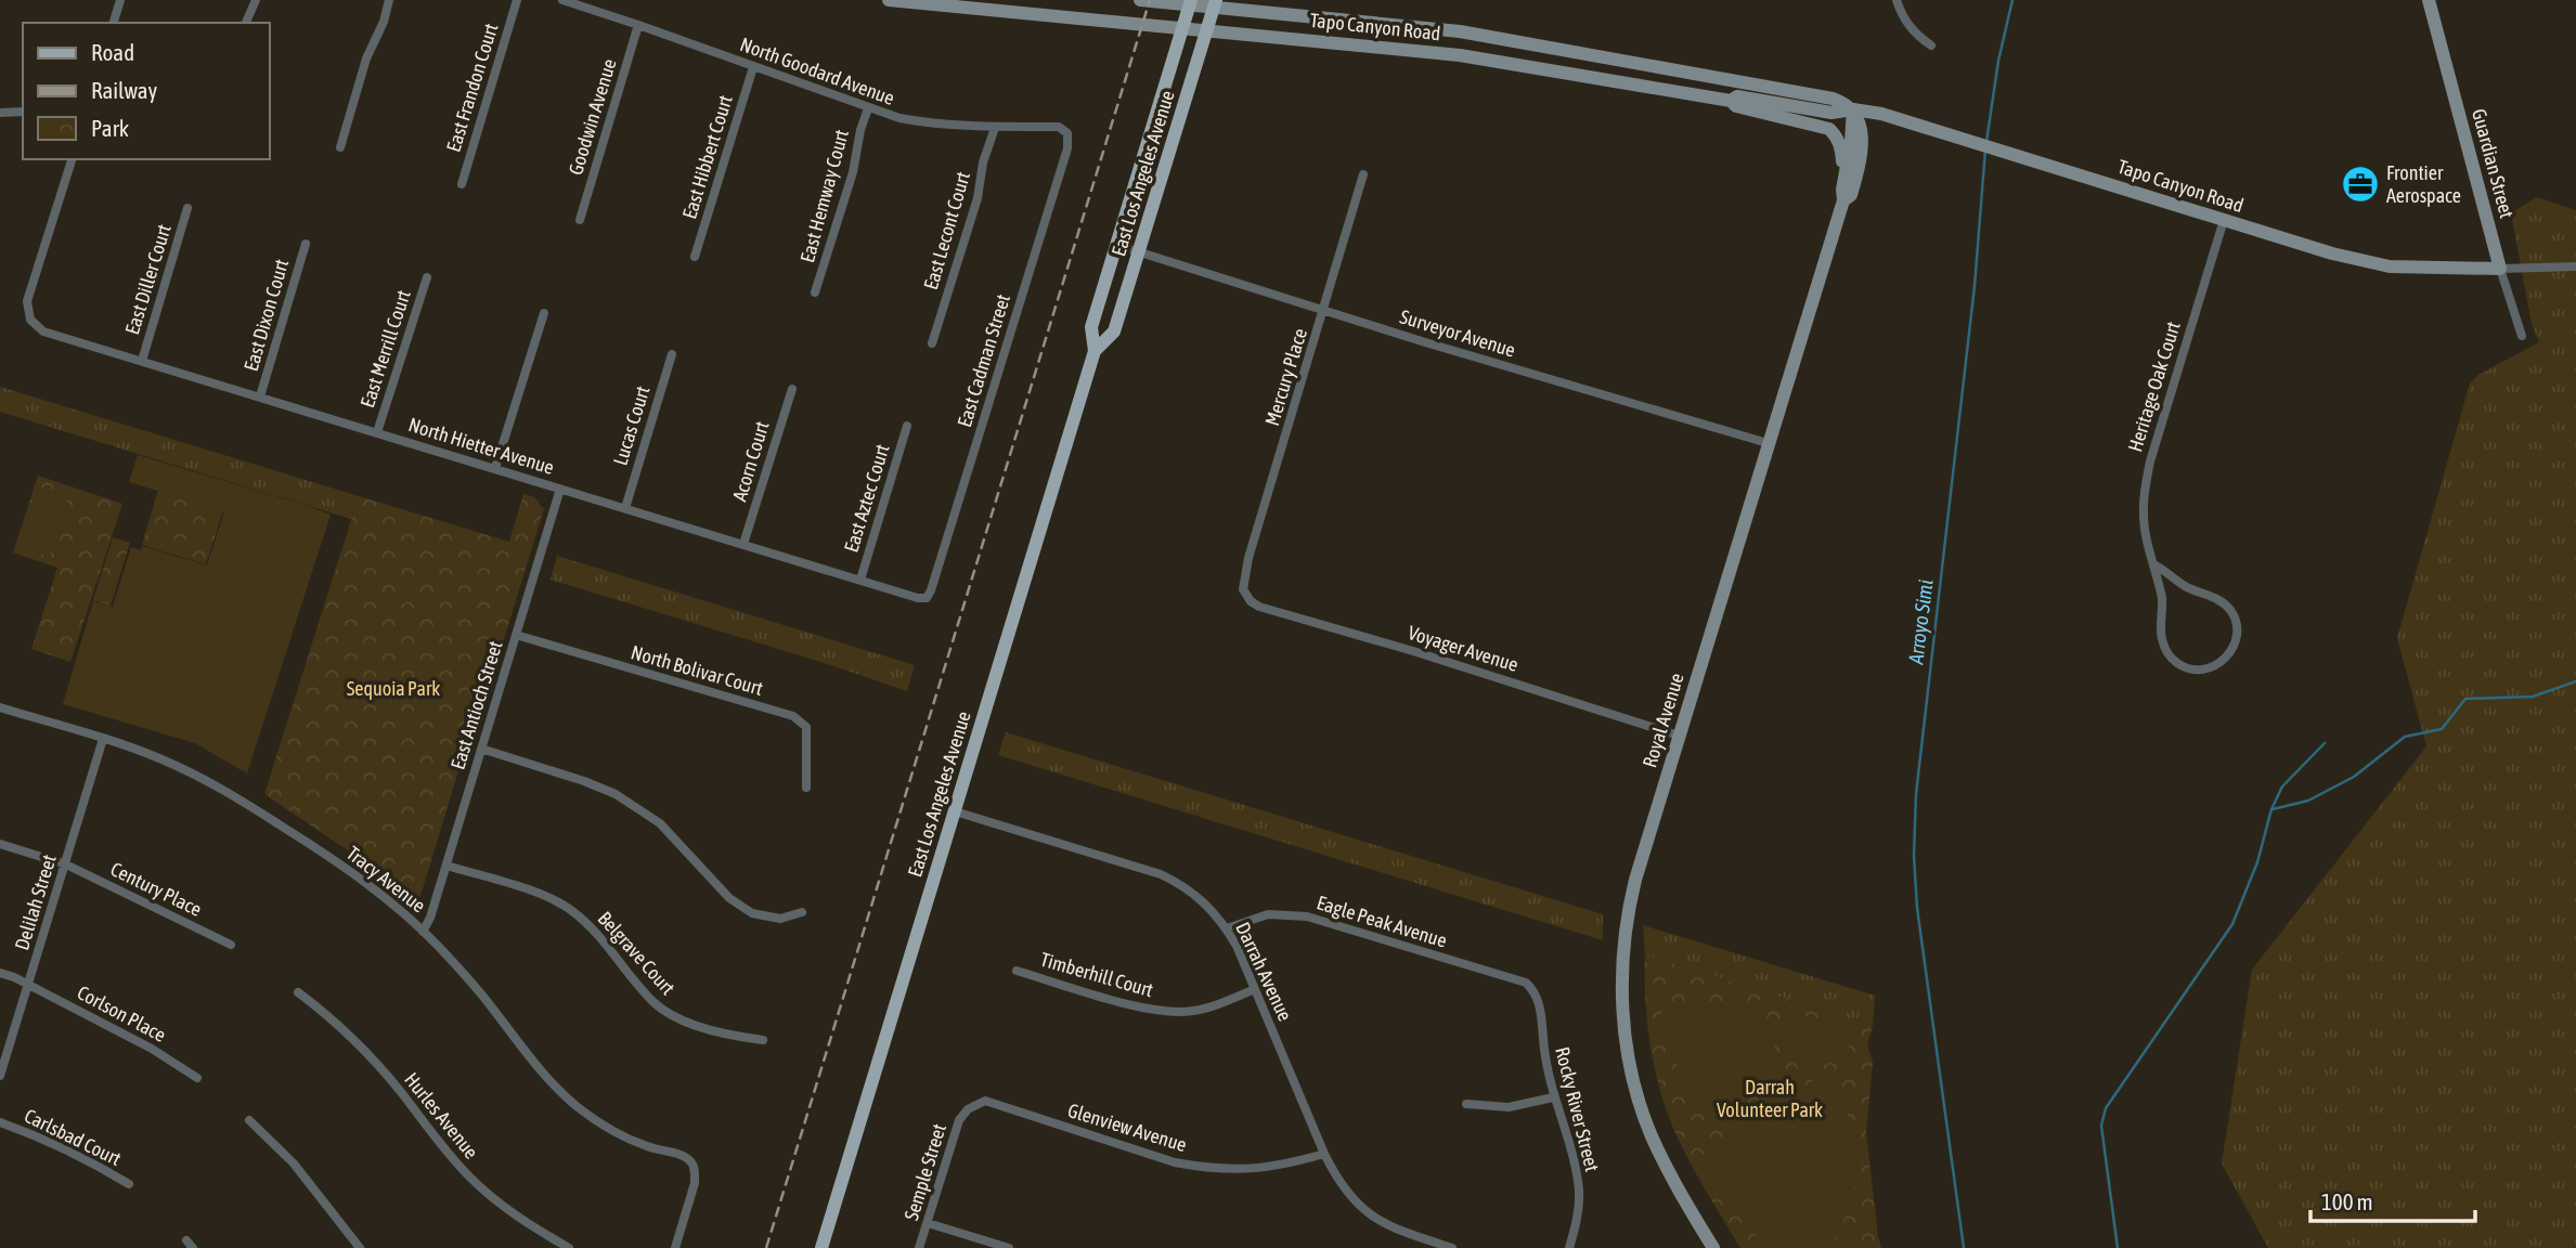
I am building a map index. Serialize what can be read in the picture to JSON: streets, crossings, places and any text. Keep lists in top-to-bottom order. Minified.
{"streets":{"main road":["Tapo Canyon Road","Guardian Street","East Los Angeles Avenue","Royal Avenue"],"street":["North Goodard Avenue","East Frandon Court","Goodwin Avenue","East Hibbert Court","East Hemway Court","East Lecont Court","East Diller Court","East Dixon Court","Surveyor Avenue","East Merrill Court","East Cadman Street","Mercury Place","Heritage Oak Court","Lucas Court","North Hietter Avenue","Acorn Court","East Aztec Court","Voyager Avenue","North Bolivar Court","East Antioch Street","Tracy Avenue","Century Place","Delilah Street","Eagle Peak Avenue","Belgrave Court","Darrah Avenue","Timberhill Court","Corlson Place","Rocky River Street","Hurles Avenue","Glenview Avenue","Carlsbad Court","Semple Street"]},"crossings":[["Tapo Canyon Road","Guardian Street"],["Tapo Canyon Road","East Los Angeles Avenue"],["Tapo Canyon Road","Heritage Oak Court"],["Tapo Canyon Road","Royal Avenue"],["North Goodard Avenue","Goodwin Avenue"],["North Goodard Avenue","East Hibbert Court"],["North Goodard Avenue","East Hemway Court"],["North Goodard Avenue","East Lecont Court"],["North Goodard Avenue","East Cadman Street"],["East Los Angeles Avenue","Surveyor Avenue"],["East Los Angeles Avenue","Darrah Avenue"],["East Diller Court","North Hietter Avenue"],["East Dixon Court","North Hietter Avenue"],["Surveyor Avenue","Mercury Place"],["Surveyor Avenue","Royal Avenue"],["East Merrill Court","North Hietter Avenue"],["East Cadman Street","North Hietter Avenue"],["Mercury Place","Voyager Avenue"],["Lucas Court","North Hietter Avenue"],["North Hietter Avenue","Acorn Court"],["North Hietter Avenue","East Aztec Court"],["North Hietter Avenue","East Antioch Street"],["Voyager Avenue","Royal Avenue"],["North Bolivar Court","East Antioch Street"],["East Antioch Street","Tracy Avenue"],["East Antioch Street","Belgrave Court"],["Tracy Avenue","Delilah Street"],["Century Place","Delilah Street"],["Delilah Street","Corlson Place"],["Eagle Peak Avenue","Darrah Avenue"],["Eagle Peak Avenue","Rocky River Street"],["Darrah Avenue","Timberhill Court"],["Darrah Avenue","Glenview Avenue"],["Glenview Avenue","Semple Street"]],"water":["Arroyo Simi"],"parks":["Sequoia Park","Darrah Volunteer Park"],"places":{"office":["Frontier Aerospace"]},"legend":["Road","Railway","Park"],"scale_bar":"100 m"}
